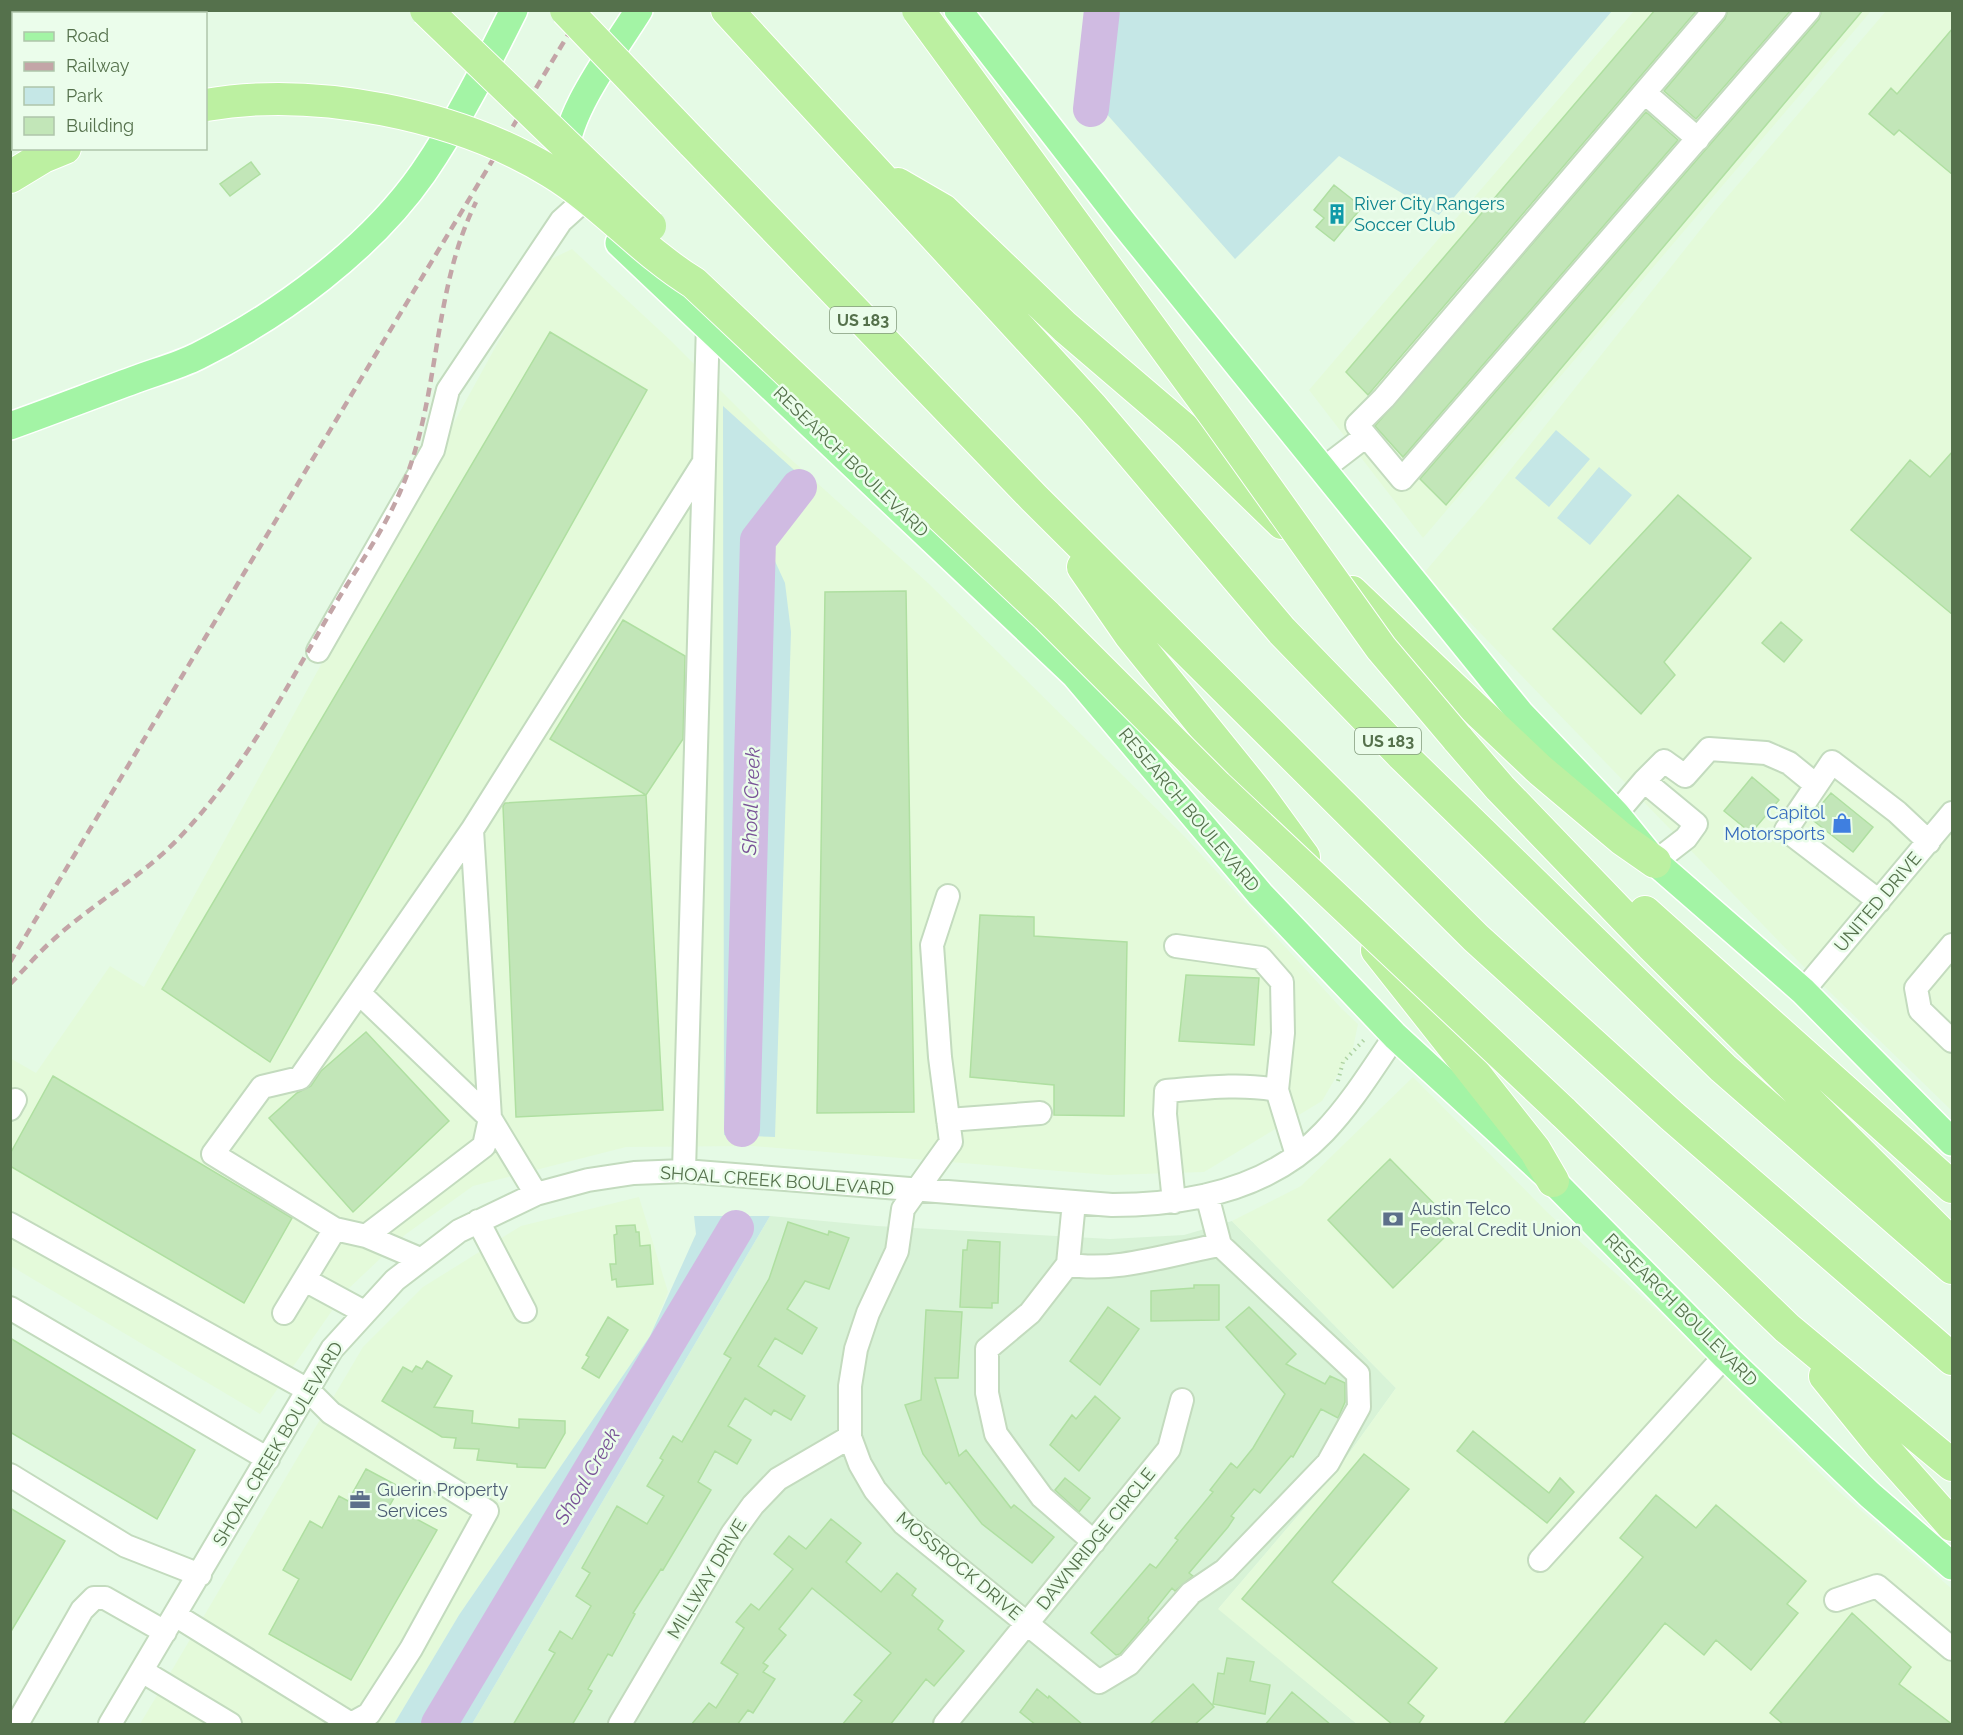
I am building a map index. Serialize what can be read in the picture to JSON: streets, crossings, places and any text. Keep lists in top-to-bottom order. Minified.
{"streets":{"highway":["US 183"],"main road":["RESEARCH BOULEVARD"],"street":["UNITED DRIVE","SHOAL CREEK BOULEVARD","DAWNRIDGE CIRCLE","MOSSROCK DRIVE","MILLWAY DRIVE"]},"crossings":[["RESEARCH BOULEVARD","SHOAL CREEK BOULEVARD"],["SHOAL CREEK BOULEVARD","MOSSROCK DRIVE"],["DAWNRIDGE CIRCLE","MOSSROCK DRIVE"],["MOSSROCK DRIVE","MILLWAY DRIVE"]],"water":["Shoal Creek"],"places":{"building":["River City Rangers Soccer Club"],"shop":["Capitol Motorsports"],"bank":["Austin Telco Federal Credit Union"],"office":["Guerin Property Services"]},"legend":["Road","Railway","Park","Building"]}
